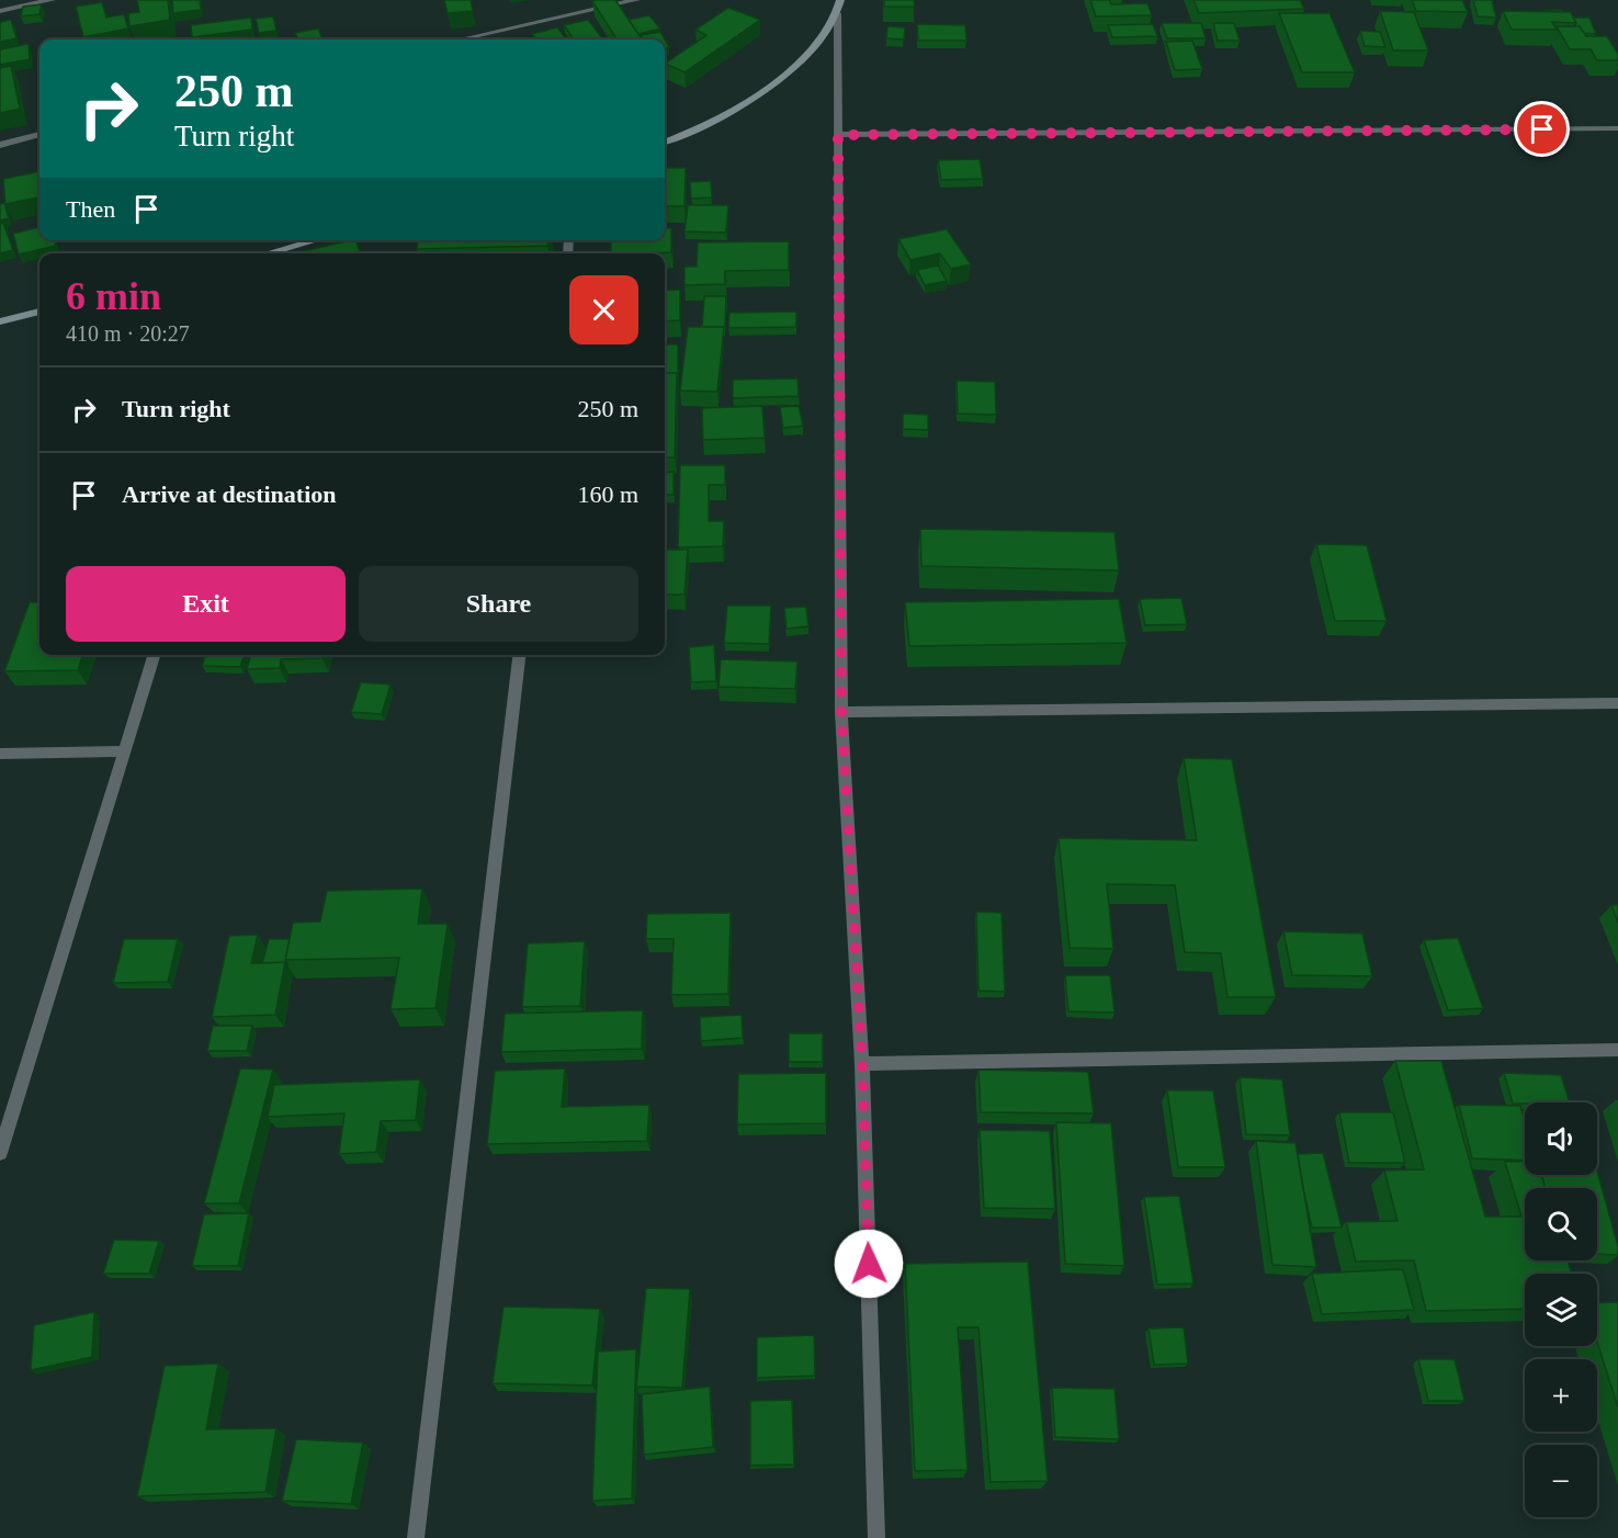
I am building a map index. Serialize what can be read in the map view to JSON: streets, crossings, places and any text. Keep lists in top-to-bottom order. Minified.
{"page":{"turn":["250 m","Turn right"],"then":"Then","heading":["6 min","410 m · 20:27"],"list":[{"name":"Turn right","value":"250 m"},{"name":"Arrive at destination","value":"160 m"}],"buttons":["Exit","Share"],"map_buttons":["+","−"]}}
